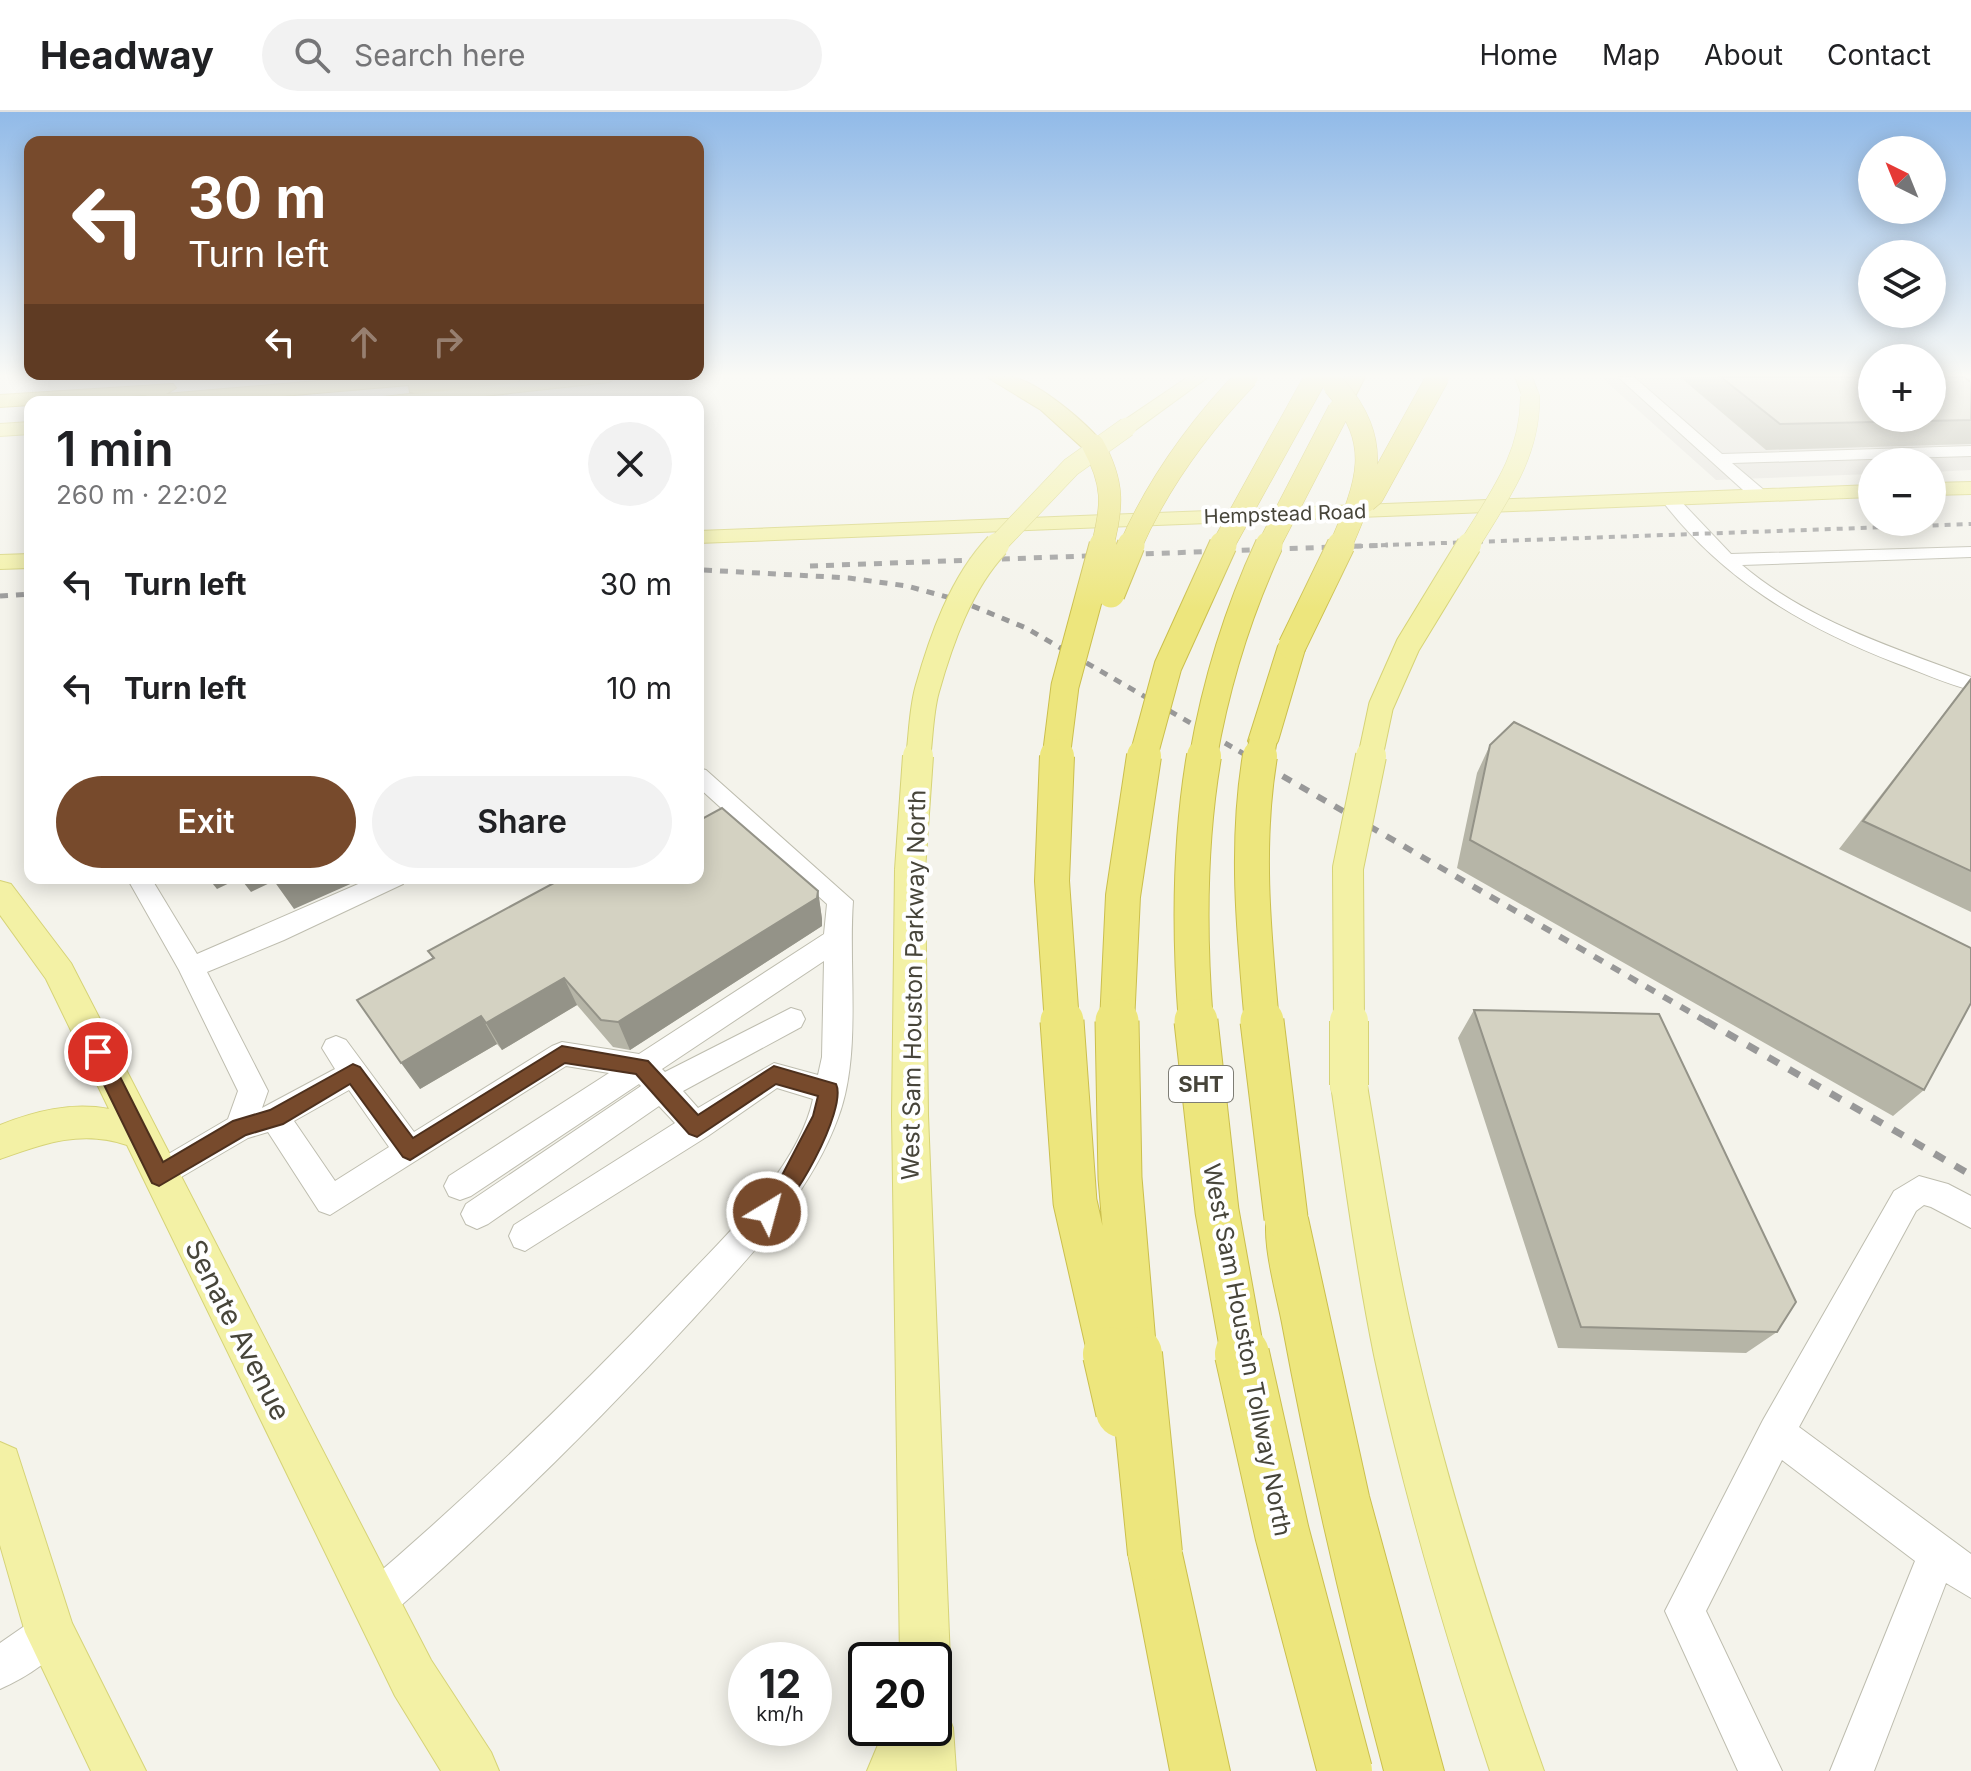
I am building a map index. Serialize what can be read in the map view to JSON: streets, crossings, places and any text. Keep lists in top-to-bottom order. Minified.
{"streets":{"highway":["SHT","West Sam Houston Tollway North"],"main road":["Hempstead Road","West Sam Houston Parkway North","Senate Avenue"]},"north":"top left","page":{"header":"Headway","search":"Search here","nav":["Home","Map","About","Contact"],"map_buttons":["+","−"],"turn":["30 m","Turn left"],"heading":["1 min","260 m · 22:02"],"list":[{"name":"Turn left","value":"30 m"},{"name":"Turn left","value":"10 m"}],"buttons":["Exit","Share"],"speed":"12 km/h","limit":"20"}}
